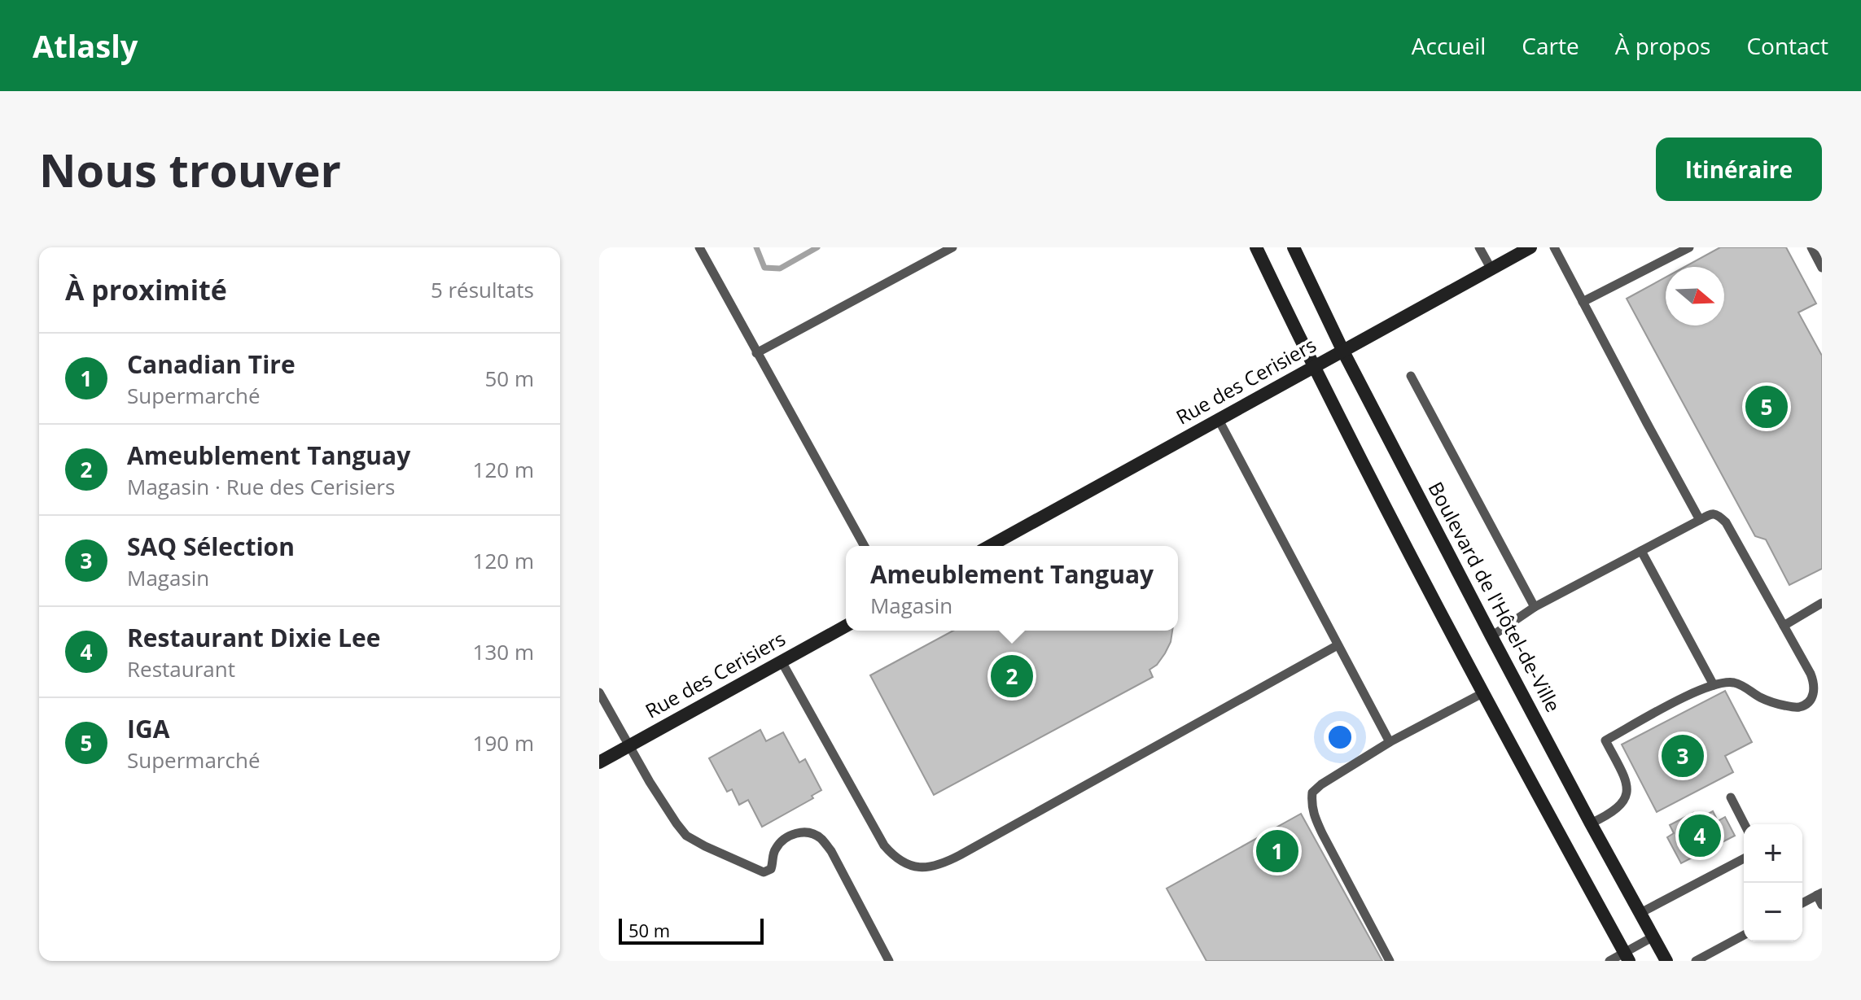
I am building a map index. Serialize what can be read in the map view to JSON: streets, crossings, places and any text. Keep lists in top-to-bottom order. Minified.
{"streets":{"main road":["Rue des Cerisiers","Boulevard de l'Hôtel-de-Ville"]},"crossings":[["Rue des Cerisiers","Boulevard de l'Hôtel-de-Ville"]],"scale_bar":"50 m","north":"right","page":{"header":"Atlasly","nav":["Accueil","Carte","À propos","Contact"],"buttons":"Itinéraire","title":"Nous trouver","heading":["À proximité","5 résultats"],"list":[{"mark":"1","name":"Canadian Tire","note":"Supermarché","value":"50 m"},{"mark":"2","name":"Ameublement Tanguay","note":"Magasin · Rue des Cerisiers","value":"120 m"},{"mark":"3","name":"SAQ Sélection","note":"Magasin","value":"120 m"},{"mark":"4","name":"Restaurant Dixie Lee","note":"Restaurant","value":"130 m"},{"mark":"5","name":"IGA","note":"Supermarché","value":"190 m"}],"pins":["5","2","3","4","1"],"popup":["Ameublement Tanguay","Magasin"],"map_buttons":["+","−"],"scale":"50 m"}}
